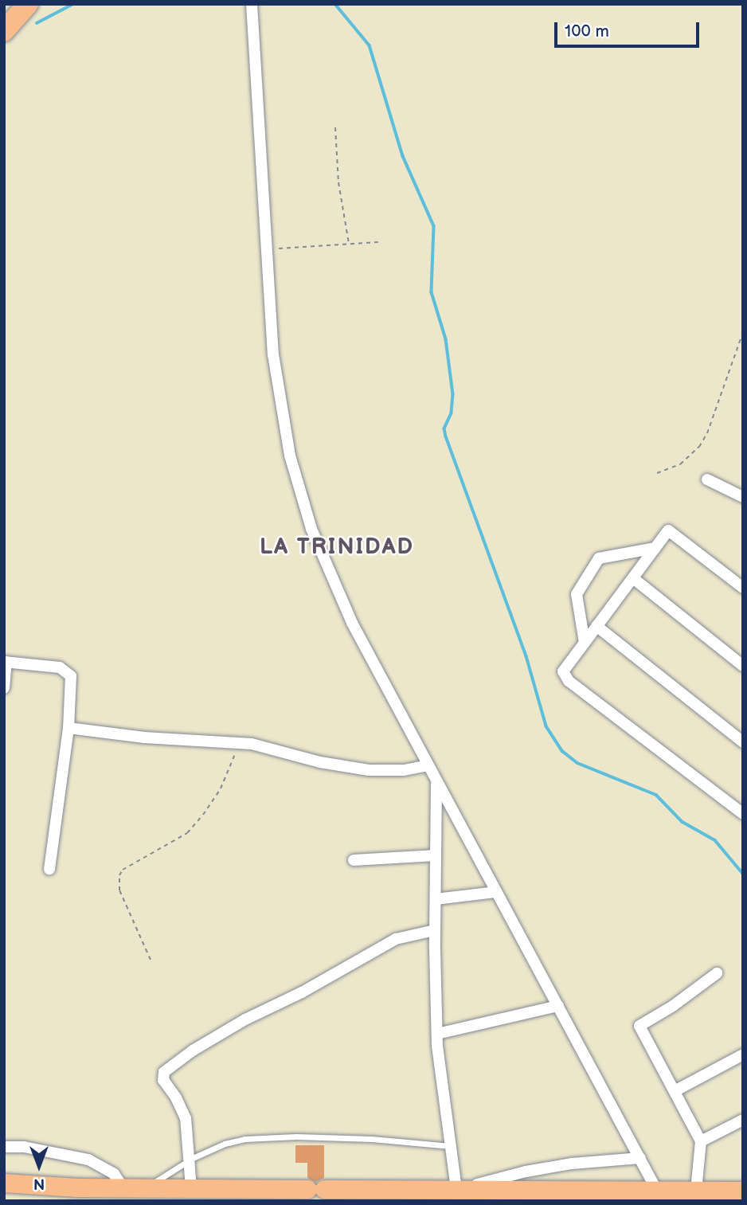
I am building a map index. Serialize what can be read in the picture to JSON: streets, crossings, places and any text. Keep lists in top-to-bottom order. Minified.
{"districts":["LA TRINIDAD"],"scale_bar":"100 m","north":"bottom"}
